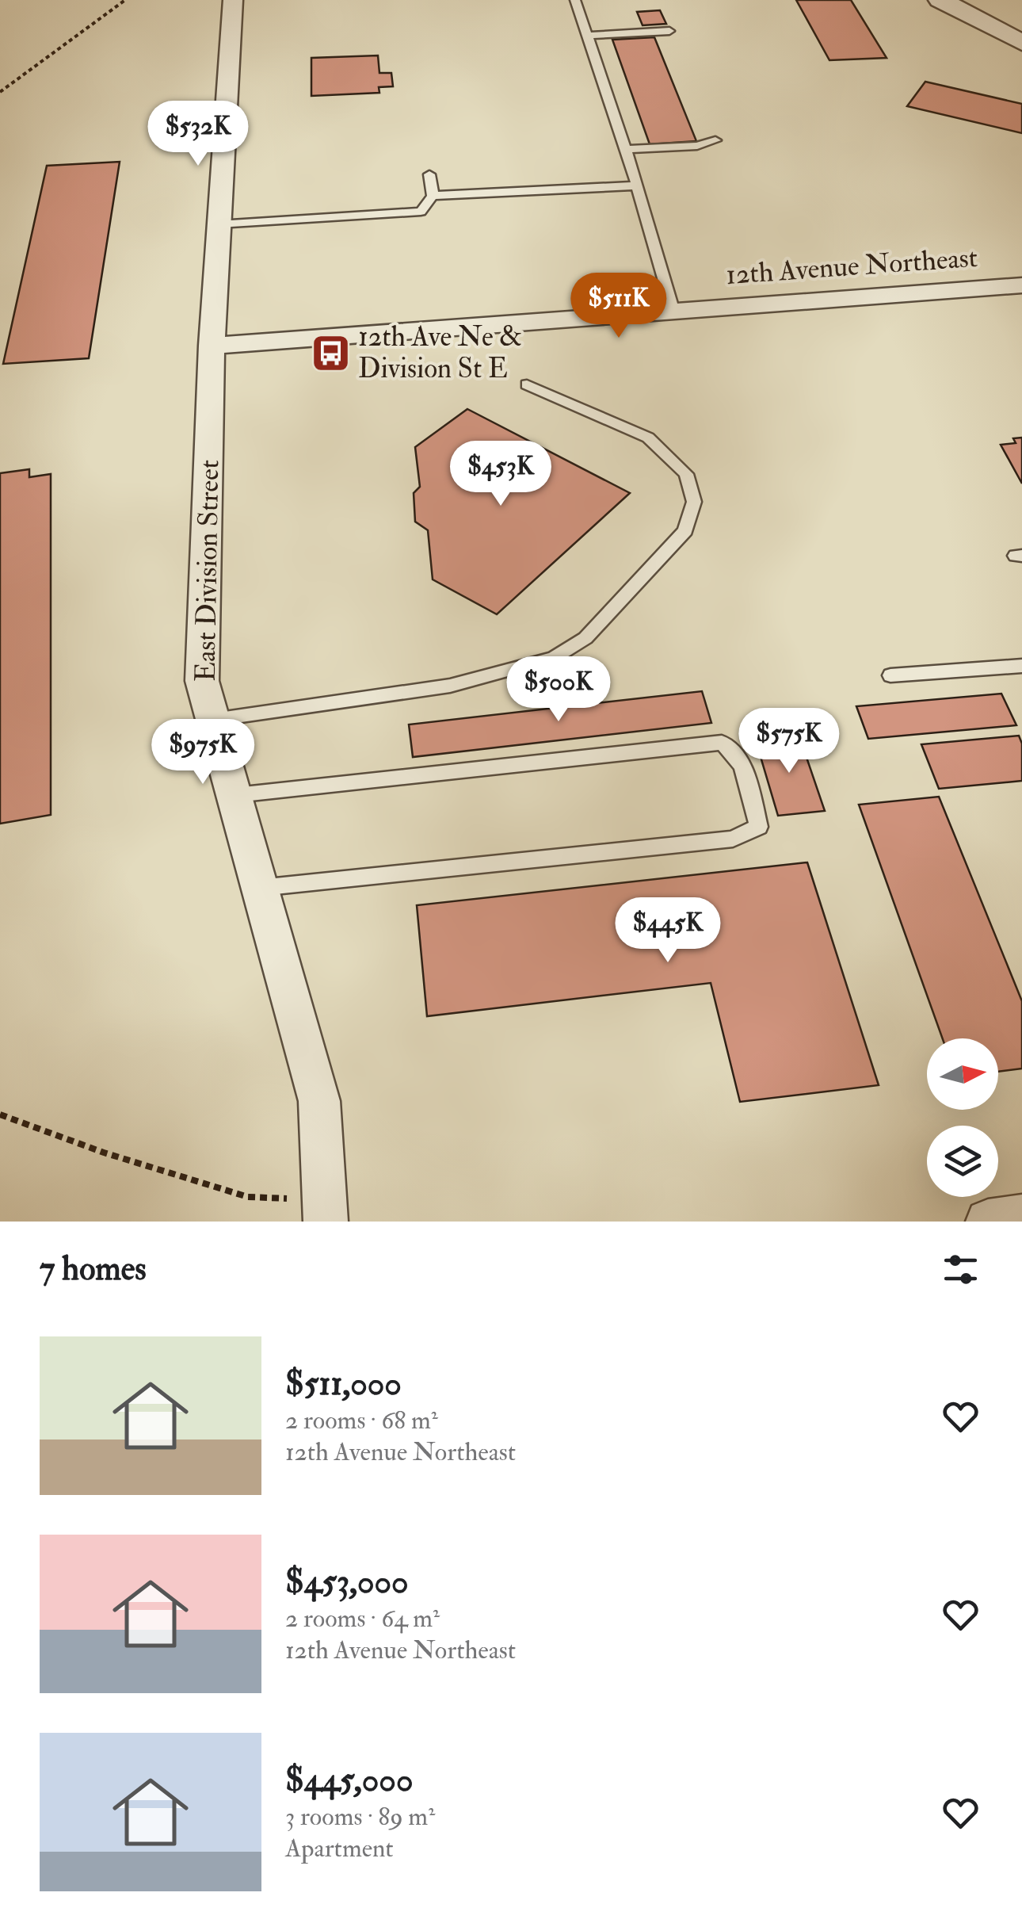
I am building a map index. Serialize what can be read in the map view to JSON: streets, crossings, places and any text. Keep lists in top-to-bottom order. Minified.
{"streets":{"street":["12th Avenue Northeast","East Division Street"]},"crossings":[["12th Avenue Northeast","East Division Street"]],"places":{"bus stop":["12th Ave Ne & Division St E"]},"north":"right","page":{"price":["$532K","$511K","$453K","$500K","$575K","$975K","$445K"],"heading":"7 homes","list":[{"name":"$511,000","note":"2 rooms · 68 m² · 12th Avenue Northeast"},{"name":"$453,000","note":"2 rooms · 64 m² · 12th Avenue Northeast"},{"name":"$445,000","note":"3 rooms · 89 m² · Apartment"}]}}
